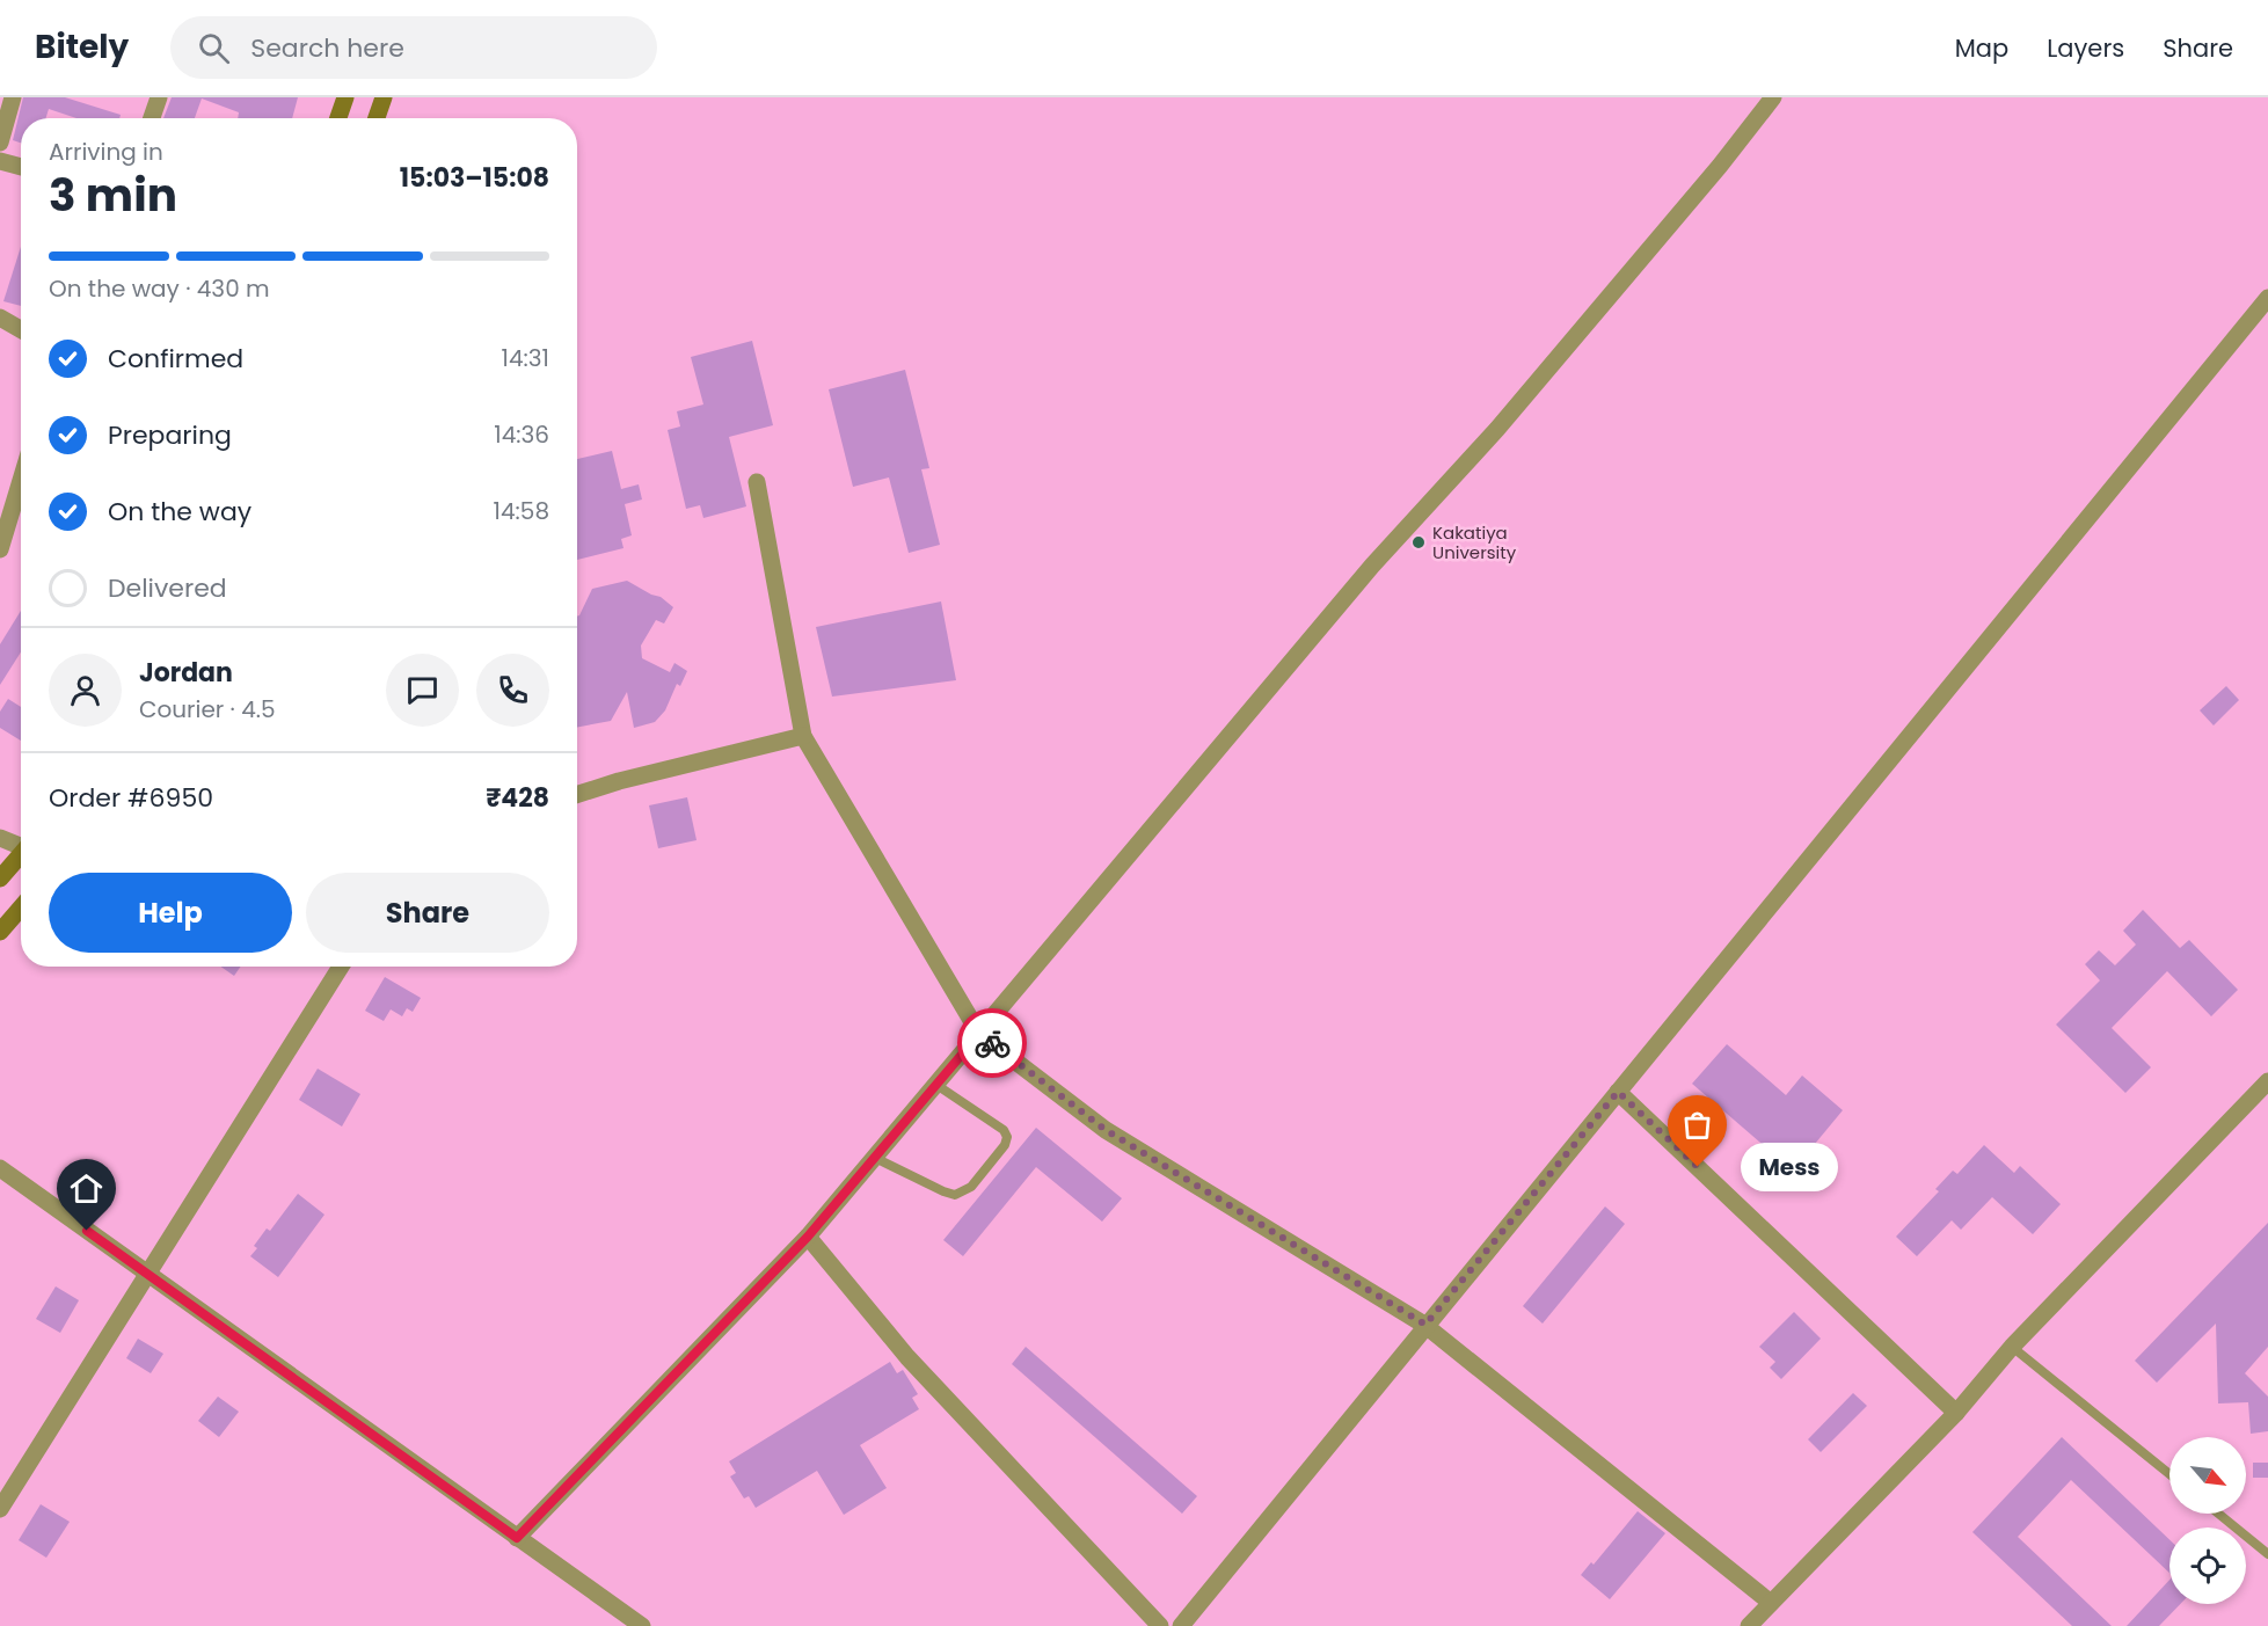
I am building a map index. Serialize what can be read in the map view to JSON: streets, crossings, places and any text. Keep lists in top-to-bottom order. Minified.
{"places":["Kakatiya University","Mess"],"north":"bottom right","page":{"header":"Bitely","search":"Search here","nav":["Map","Layers","Share"],"heading":["3 min","Arriving in","15:03–15:08"],"panel":["Jordan","Courier · 4.5","Order #6950","₹428"],"bar":"On the way · 430 m","list":[["Confirmed","14:31"],["Preparing","14:36"],["On the way","14:58"],"Delivered"],"buttons":["Help","Share"],"bubble":"Mess"}}
